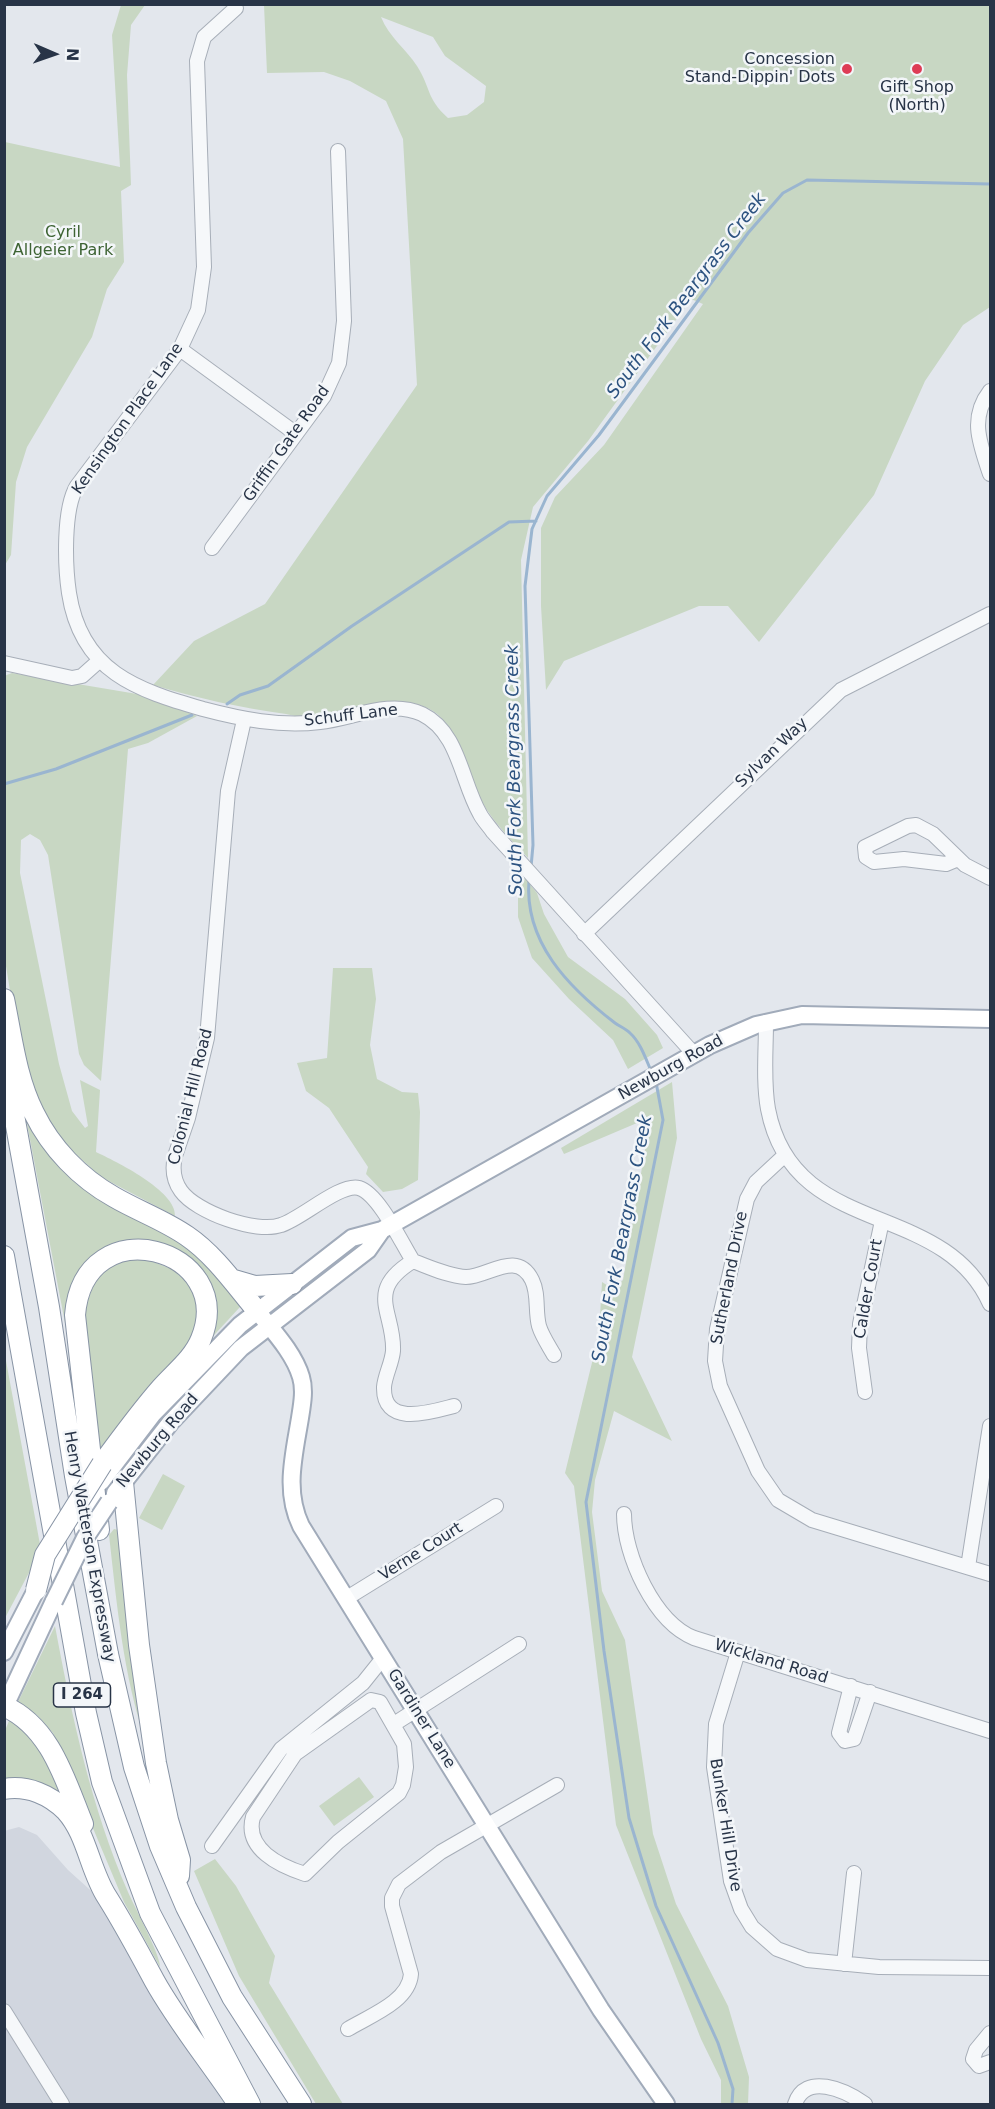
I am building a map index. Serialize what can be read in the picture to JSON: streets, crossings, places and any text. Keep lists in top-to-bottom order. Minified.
{"streets":{"highway":["Henry Watterson Expressway","I 264"],"main road":["Newburg Road","Gardiner Lane"],"street":["Kensington Place Lane","Griffin Gate Road","Schuff Lane","Sylvan Way","Colonial Hill Road","Sutherland Drive","Calder Court","Verne Court","Wickland Road","Bunker Hill Drive"]},"crossings":[["Kensington Place Lane","Schuff Lane"],["Schuff Lane","Sylvan Way"],["Schuff Lane","Newburg Road"],["Schuff Lane","Colonial Hill Road"],["Newburg Road","Colonial Hill Road"],["Newburg Road","Gardiner Lane"],["Verne Court","Gardiner Lane"],["Wickland Road","Bunker Hill Drive"]],"water":["South Fork Beargrass Creek"],"parks":["Cyril Allgeier Park"],"places":["Concession Stand-Dippin' Dots","Gift Shop (North)"],"north":"right"}
